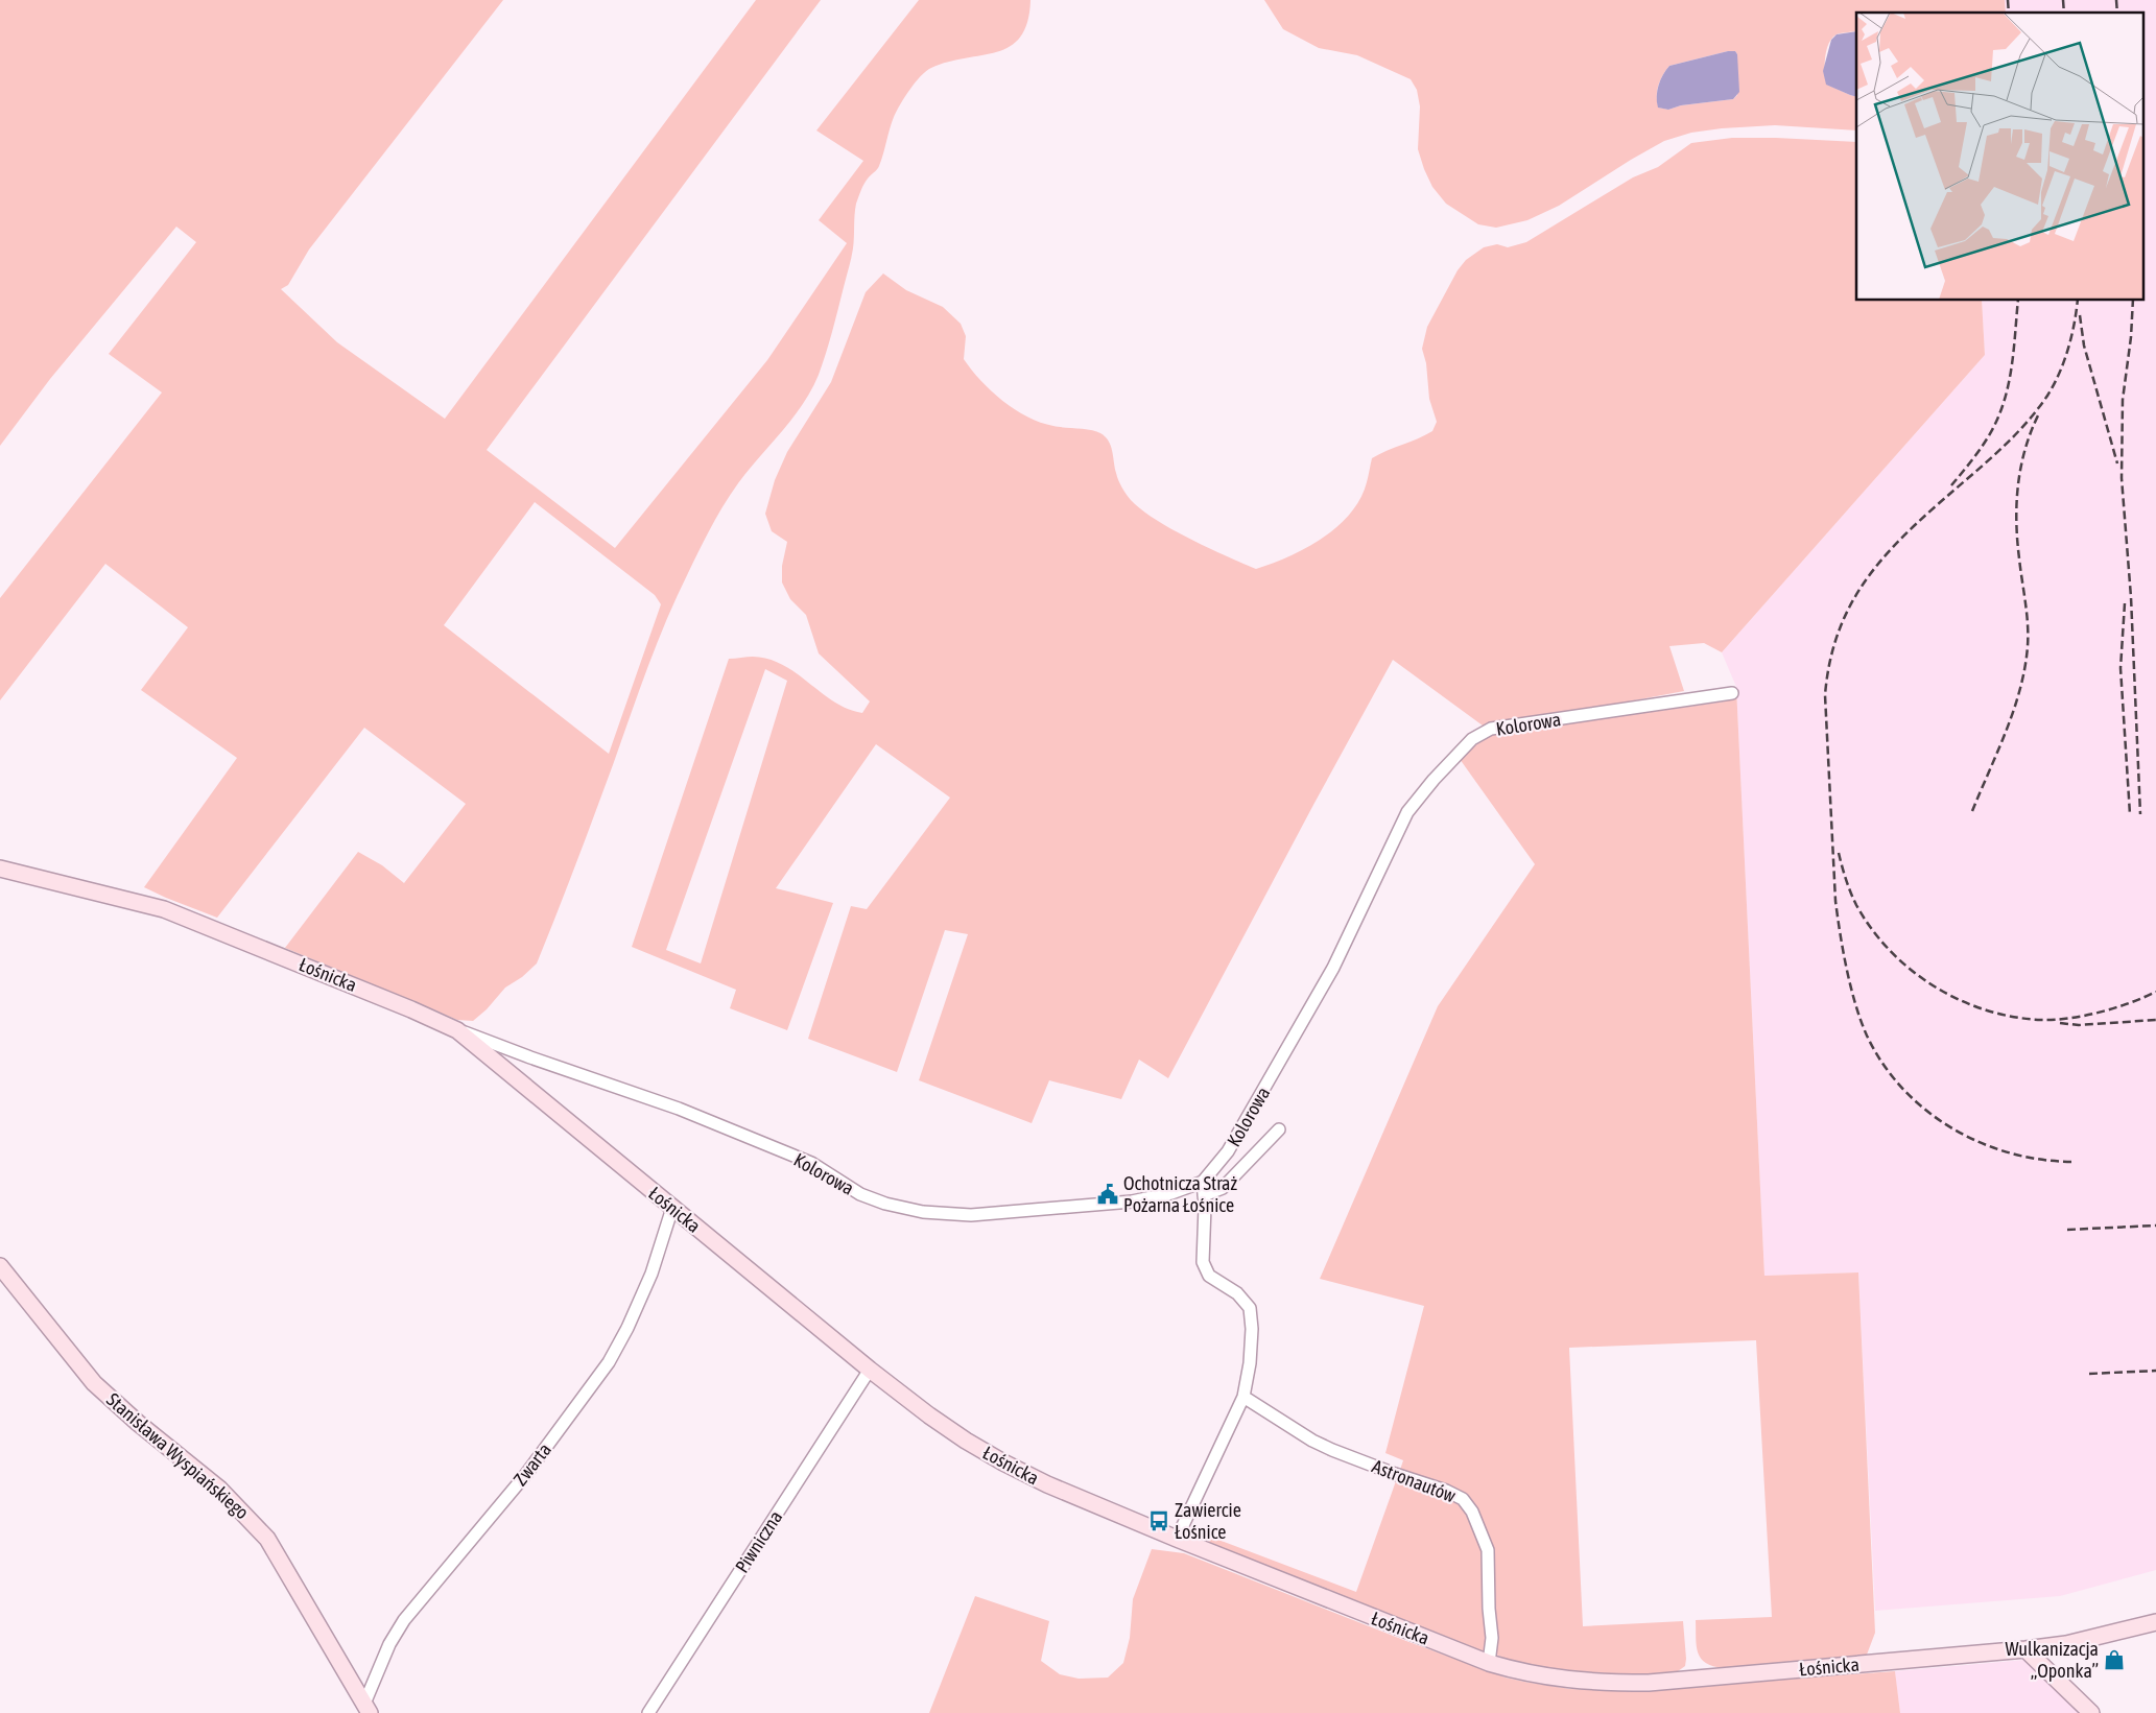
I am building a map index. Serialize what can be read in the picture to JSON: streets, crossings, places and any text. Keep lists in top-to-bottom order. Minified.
{"streets":{"street":["Kolorowa","Łośnicka","Stanisława Wyspiańskiego","Zwarta","Astronautów","Piwniczna"]},"crossings":[["Kolorowa","Łośnicka"],["Łośnicka","Zwarta"],["Łośnicka","Astronautów"],["Łośnicka","Piwniczna"],["Stanisława Wyspiańskiego","Zwarta"]],"places":{"public building":["Ochotnicza Straż Pożarna Łośnice"],"bus stop":["Zawiercie Łośnice"],"shop":["Wulkanizacja „Oponka”"]}}
